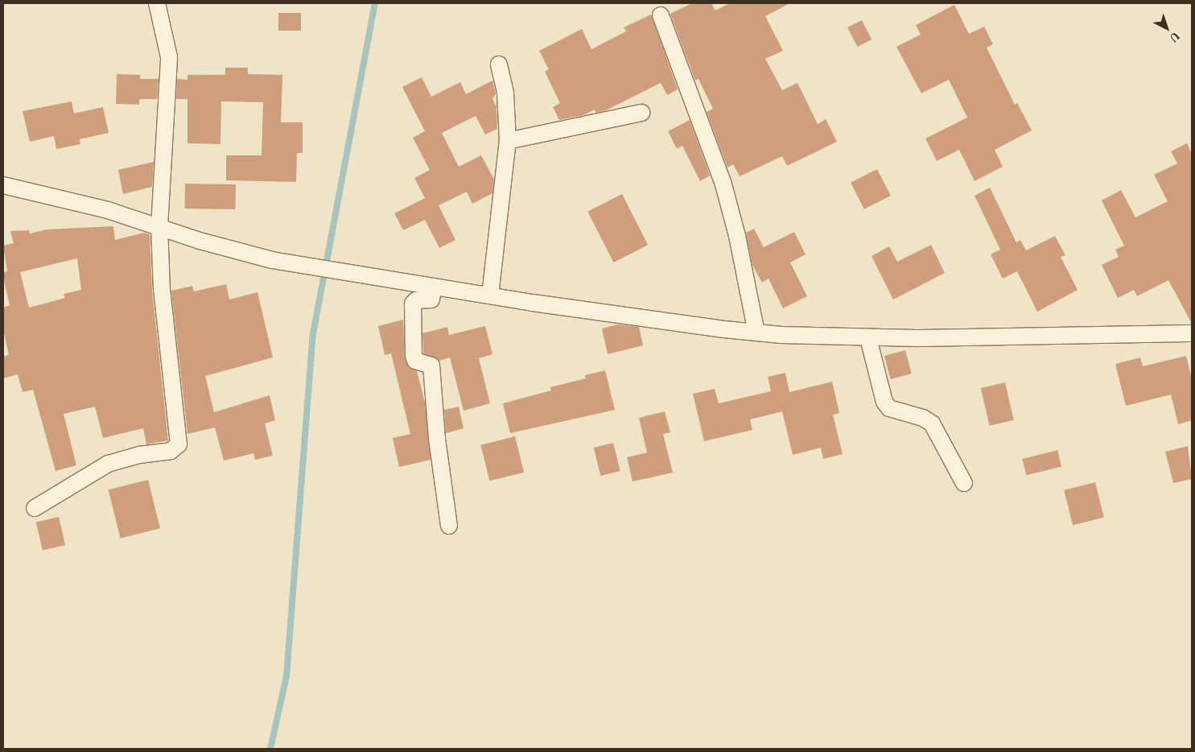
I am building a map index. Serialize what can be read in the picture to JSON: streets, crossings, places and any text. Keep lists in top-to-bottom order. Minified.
{"north":"bottom right"}
